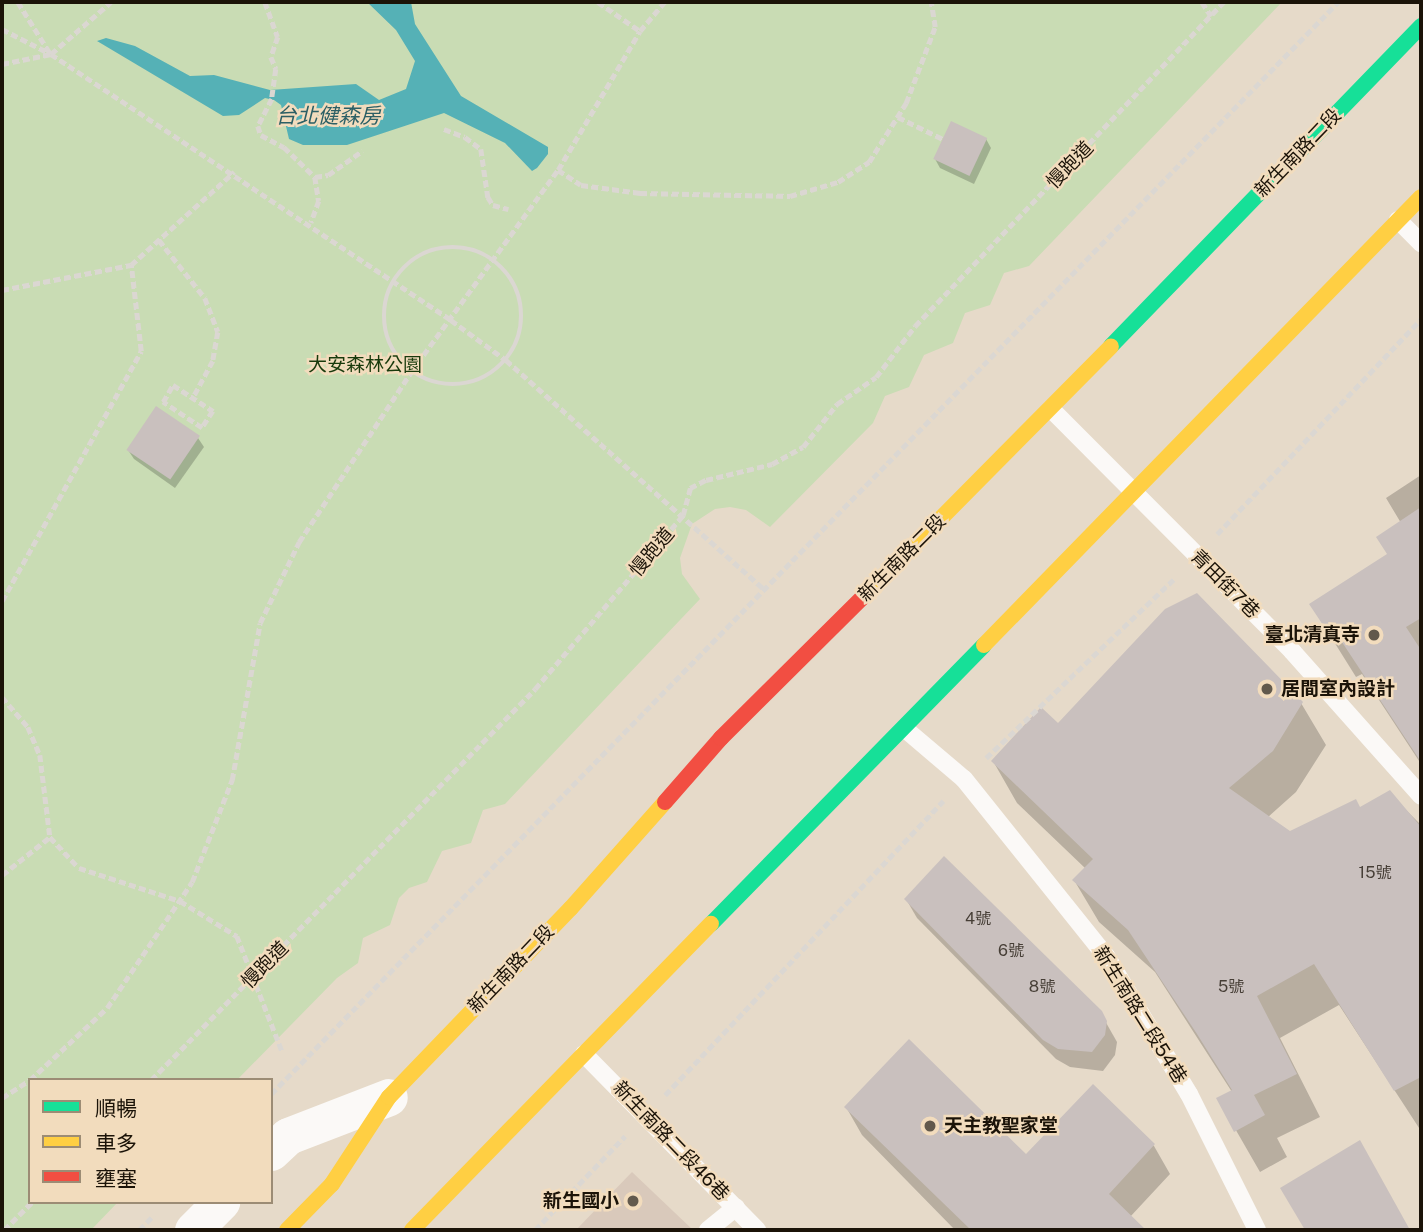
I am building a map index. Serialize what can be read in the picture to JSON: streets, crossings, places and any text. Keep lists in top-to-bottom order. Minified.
{"streets":{"main road":["新生南路二段"],"lane":["青田街7巷","新生南路二段54巷","新生南路二段46巷"],"path":["慢跑道"]},"crossings":[["新生南路二段","青田街7巷"]],"water":["台北健森房"],"parks":["大安森林公園"],"places":["臺北清真寺","居間室內設計","天主教聖家堂","新生國小"],"house_numbers":["15號","4號","6號","8號","5號"],"legend":["順暢","車多","壅塞"]}
